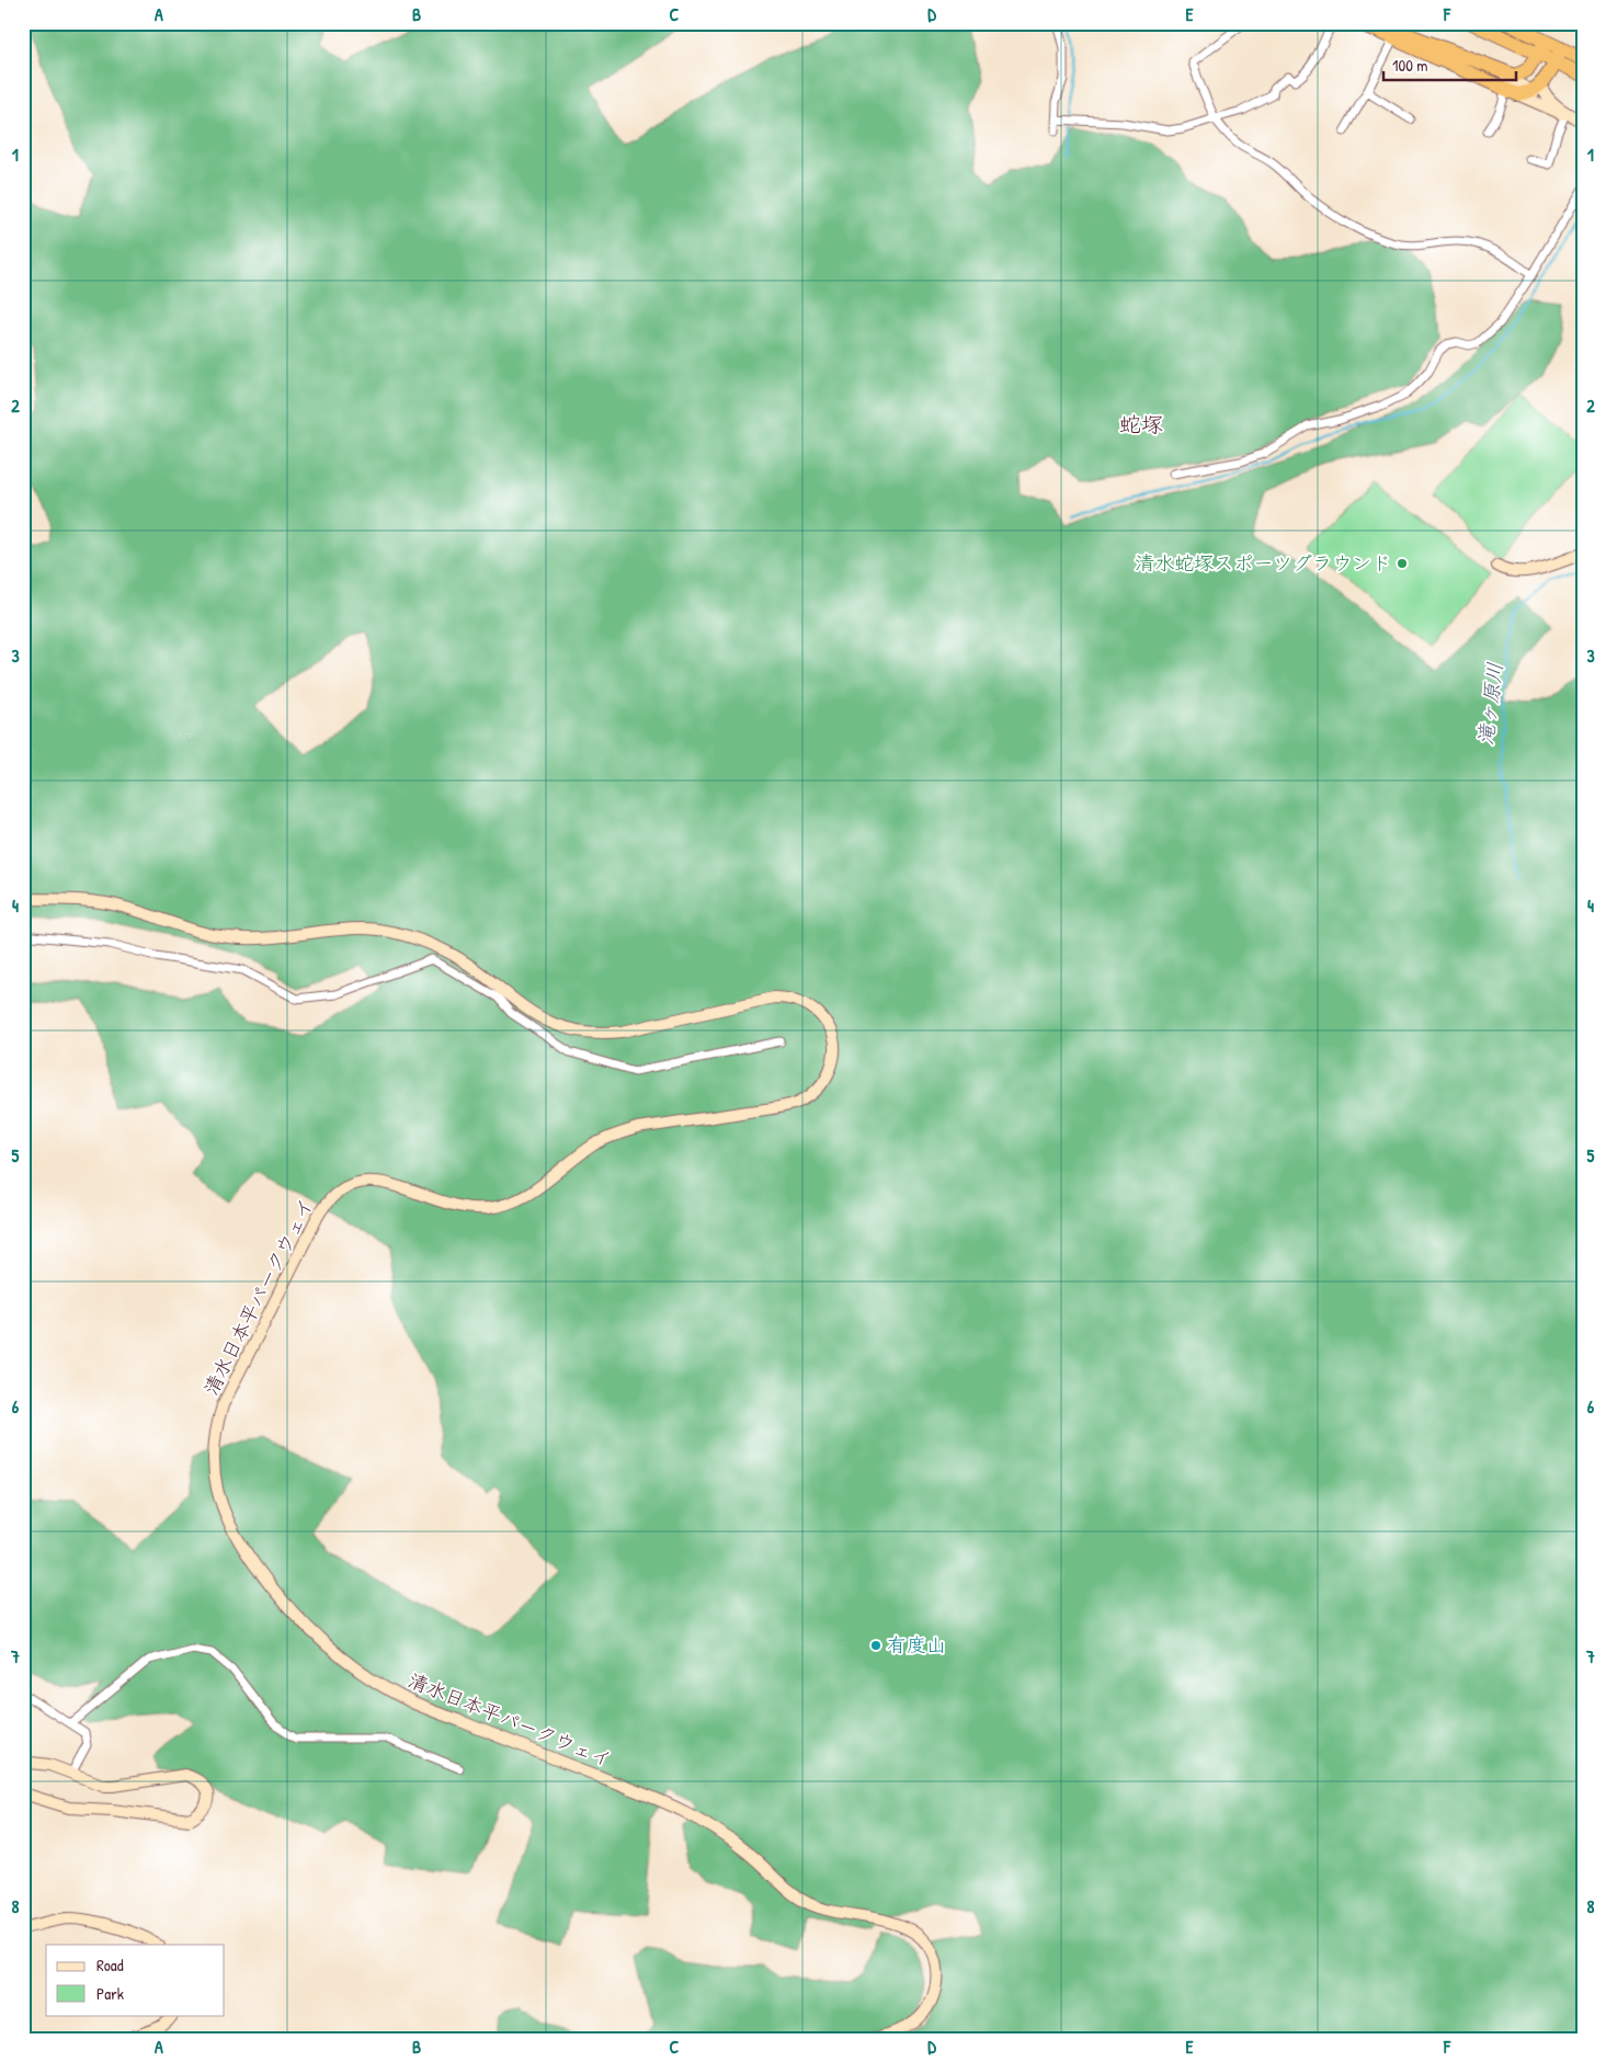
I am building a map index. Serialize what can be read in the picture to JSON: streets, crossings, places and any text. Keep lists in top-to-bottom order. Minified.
{"streets":{"street":["清水日本平パークウェイ"]},"districts":["蛇塚"],"water":["滝ヶ原川"],"places":["清水蛇塚スポーツグラウンド","有度山"],"legend":["Road","Park"],"scale_bar":"100 m","grid":{"columns":["A","B","C","D","E","F"],"rows":["1","2","3","4","5","6","7","8"]}}
